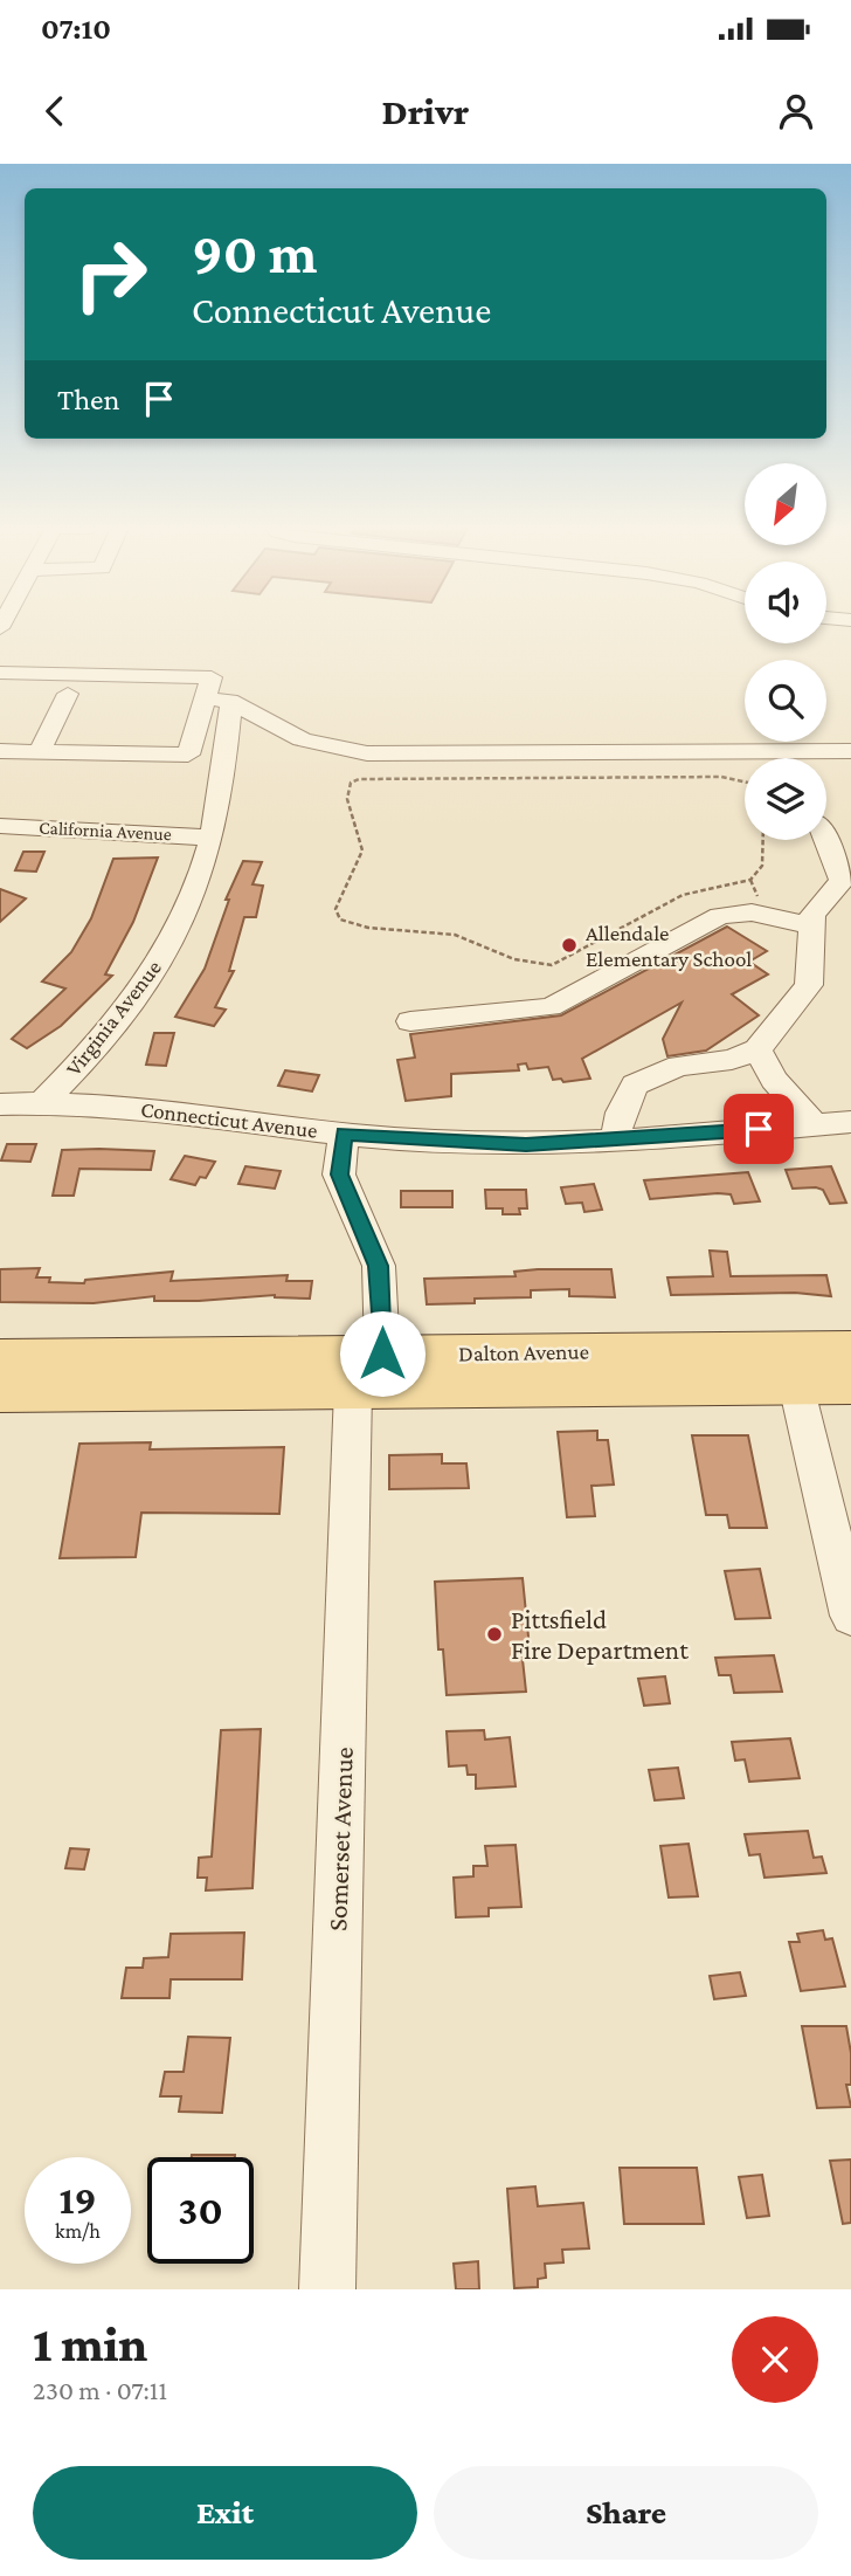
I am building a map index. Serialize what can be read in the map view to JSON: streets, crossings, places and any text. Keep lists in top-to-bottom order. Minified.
{"streets":{"main road":["Dalton Avenue"],"street":["California Avenue","Virginia Avenue","Connecticut Avenue","Somerset Avenue"]},"crossings":[["California Avenue","Virginia Avenue"],["Virginia Avenue","Connecticut Avenue"],["Dalton Avenue","Somerset Avenue"]],"places":["Allendale Elementary School","Pittsfield Fire Department"],"north":"bottom left","page":{"status":"07:10","header":"Drivr","turn":["90 m","Connecticut Avenue"],"then":"Then","speed":"19 km/h","limit":"30","heading":["1 min","230 m · 07:11"],"buttons":["Exit","Share"]}}
